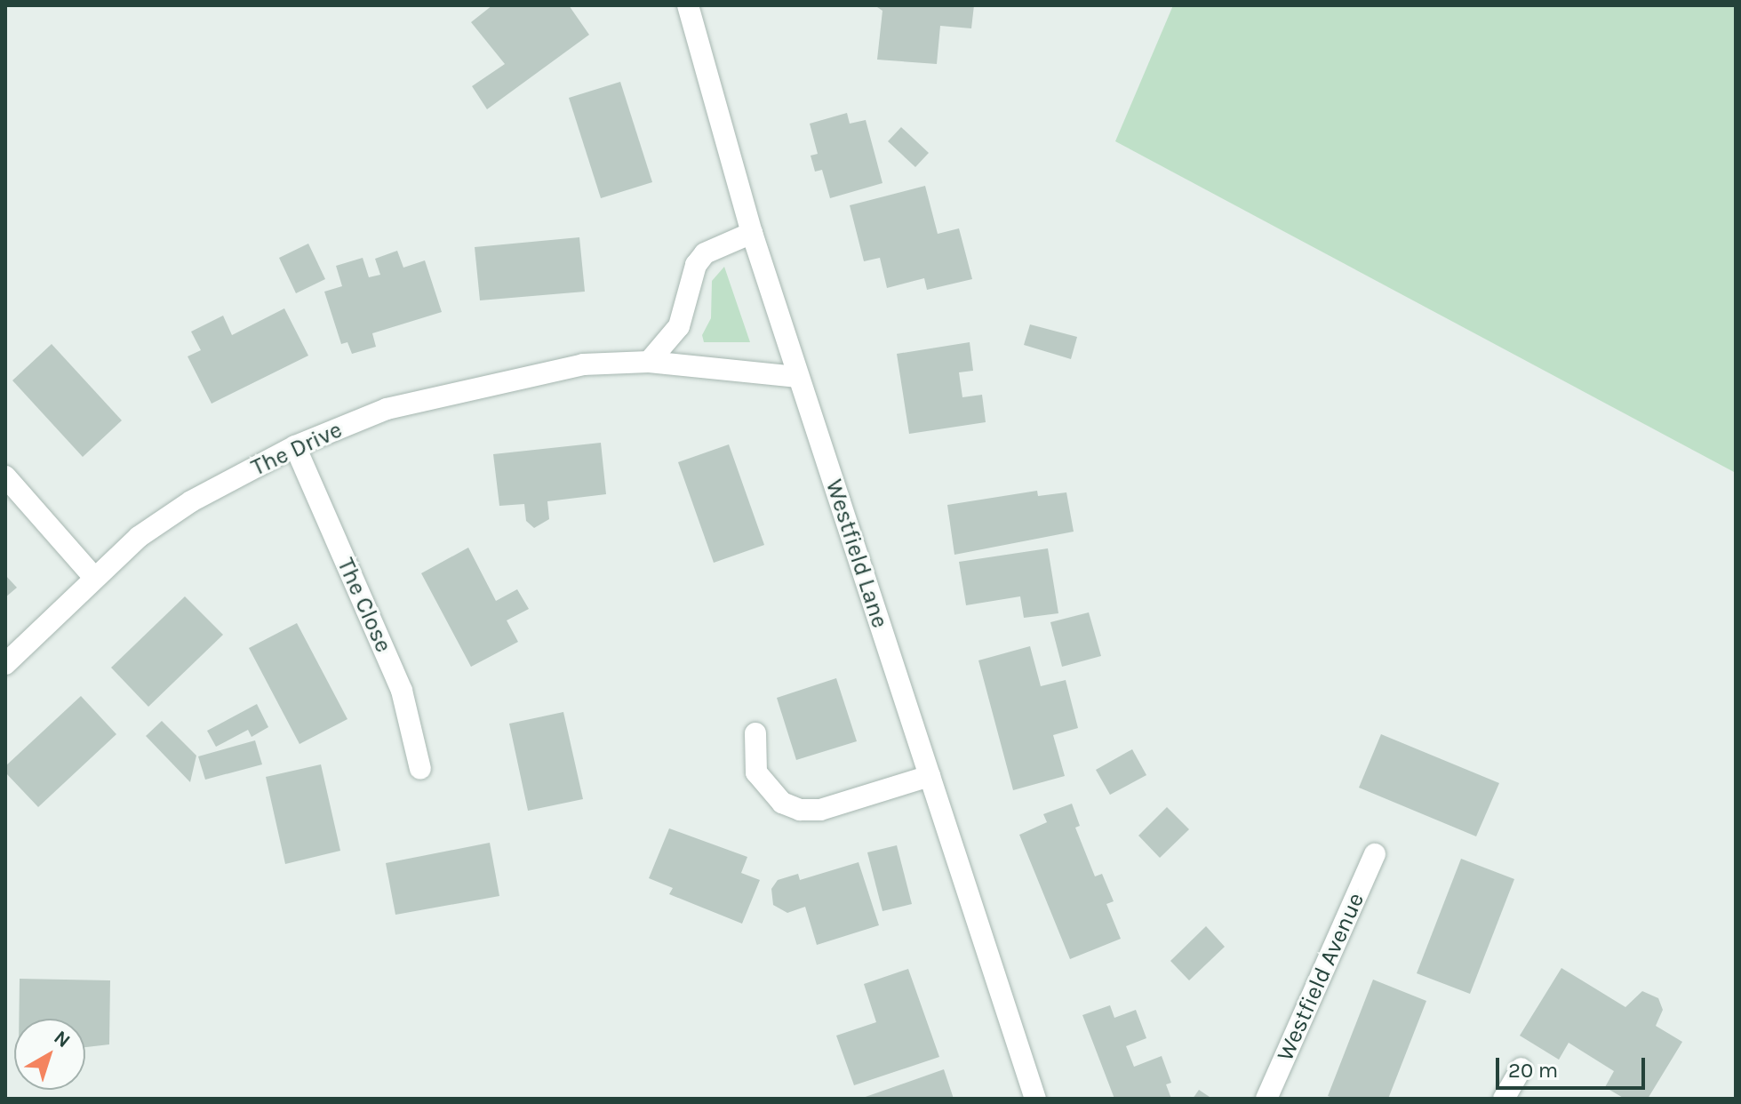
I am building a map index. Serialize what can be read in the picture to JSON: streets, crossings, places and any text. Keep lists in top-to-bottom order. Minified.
{"streets":{"street":["The Drive","Westfield Lane","The Close","Westfield Avenue"]},"crossings":[["The Drive","Westfield Lane"],["The Drive","The Close"]],"scale_bar":"20 m","north":"top right"}
